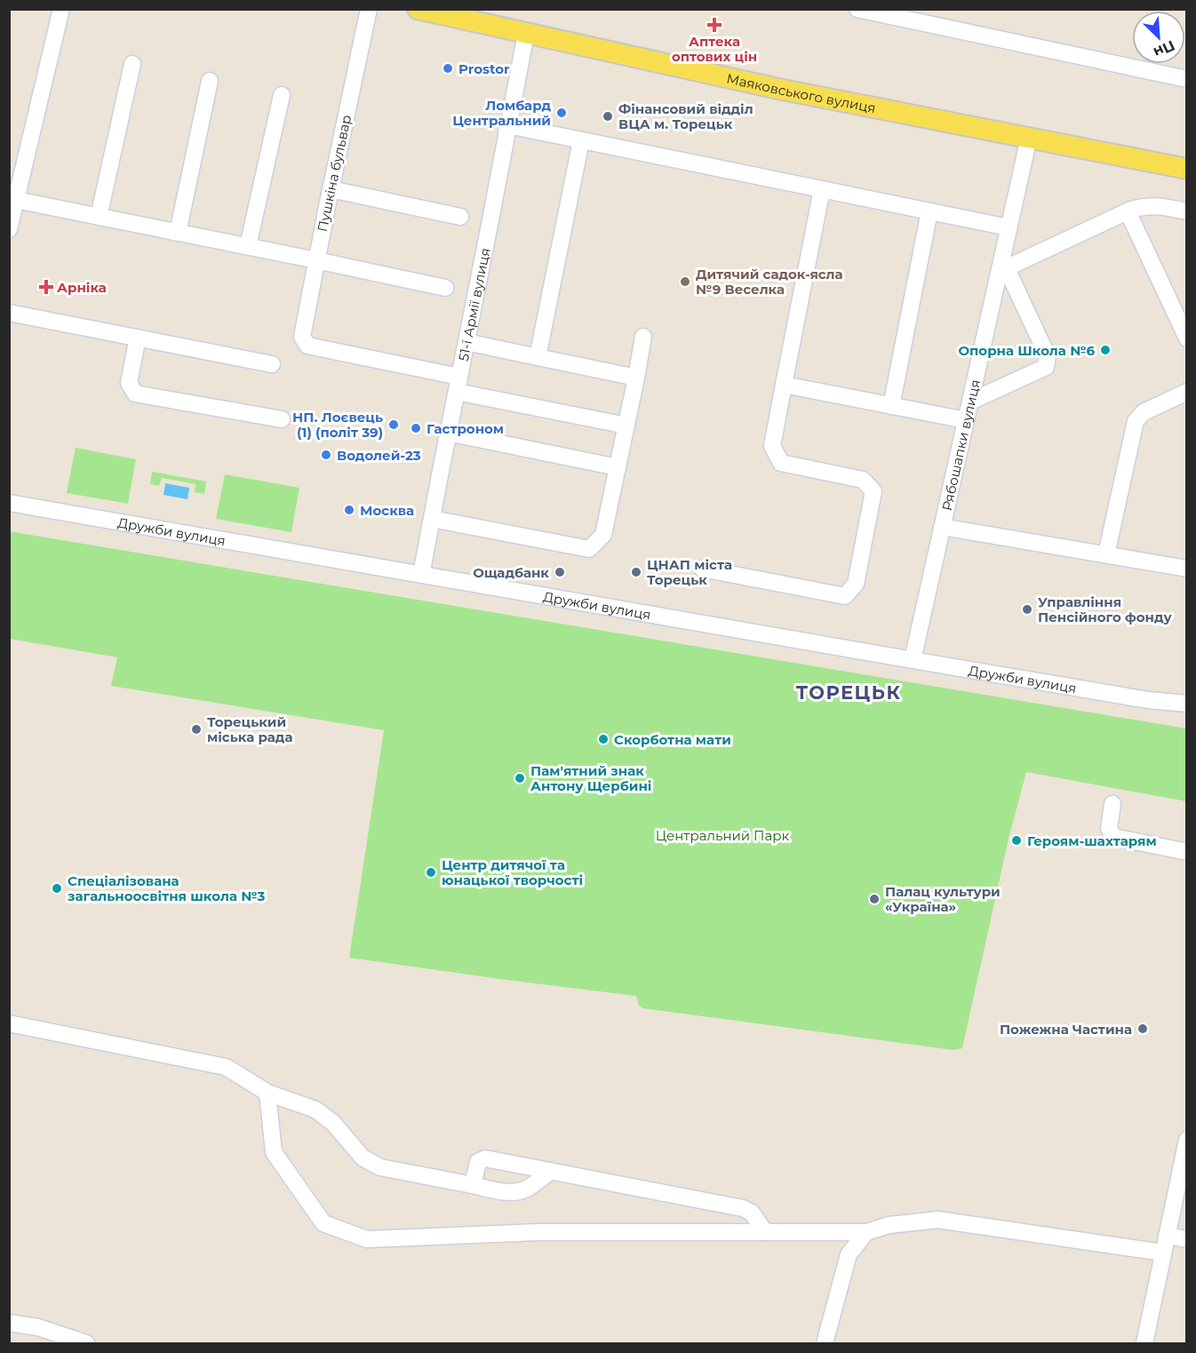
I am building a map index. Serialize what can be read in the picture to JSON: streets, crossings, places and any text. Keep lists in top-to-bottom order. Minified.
{"streets":{"main road":["Маяковського вулиця"],"street":["Пушкіна бульвар","51-ї Армії вулиця","Рябошапки вулиця","Дружби вулиця"]},"crossings":[["Маяковського вулиця","51-ї Армії вулиця"],["Маяковського вулиця","Рябошапки вулиця"],["Пушкіна бульвар","51-ї Армії вулиця"],["51-ї Армії вулиця","Дружби вулиця"],["Рябошапки вулиця","Дружби вулиця"]],"districts":["ТОРЕЦЬК"],"parks":["Центральний Парк"],"places":{"health":["Аптека оптових цін","Арніка"],"other":["Prostor","Ломбард Центральний","Фінансовий відділ ВЦА м. Торецьк","Дитячий садок-ясла №9 Веселка","Опорна Школа №6","НП. Лоєвець (1) (політ 39)","Гастроном","Водолей-23","Москва","Ощадбанк","ЦНАП міста Торецьк","Управління Пенсійного фонду","Торецький міська рада","Скорботна мати","Пам'ятний знак Антону Щербині","Героям-шахтарям","Центр дитячої та юнацької творчості","Спеціалізована загальноосвітня школа №3","Палац культури «Україна»","Пожежна Частина"]},"north":"bottom right"}
